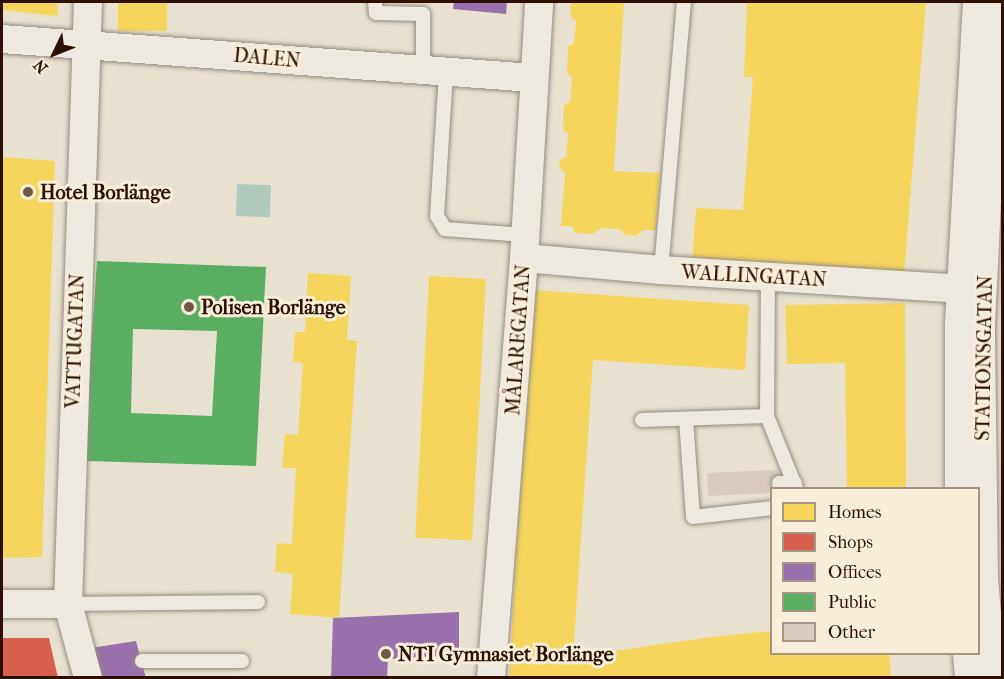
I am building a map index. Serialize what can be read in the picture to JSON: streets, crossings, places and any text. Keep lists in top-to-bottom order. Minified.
{"streets":{"street":["DALEN","WALLINGATAN","MÅLAREGATAN","VATTUGATAN","STATIONSGATAN"]},"crossings":[["DALEN","MÅLAREGATAN"],["DALEN","VATTUGATAN"],["WALLINGATAN","MÅLAREGATAN"],["WALLINGATAN","STATIONSGATAN"]],"places":["Hotel Borlänge","Polisen Borlänge","NTI Gymnasiet Borlänge"],"legend":["Homes","Shops","Offices","Public","Other"],"north":"bottom left"}
